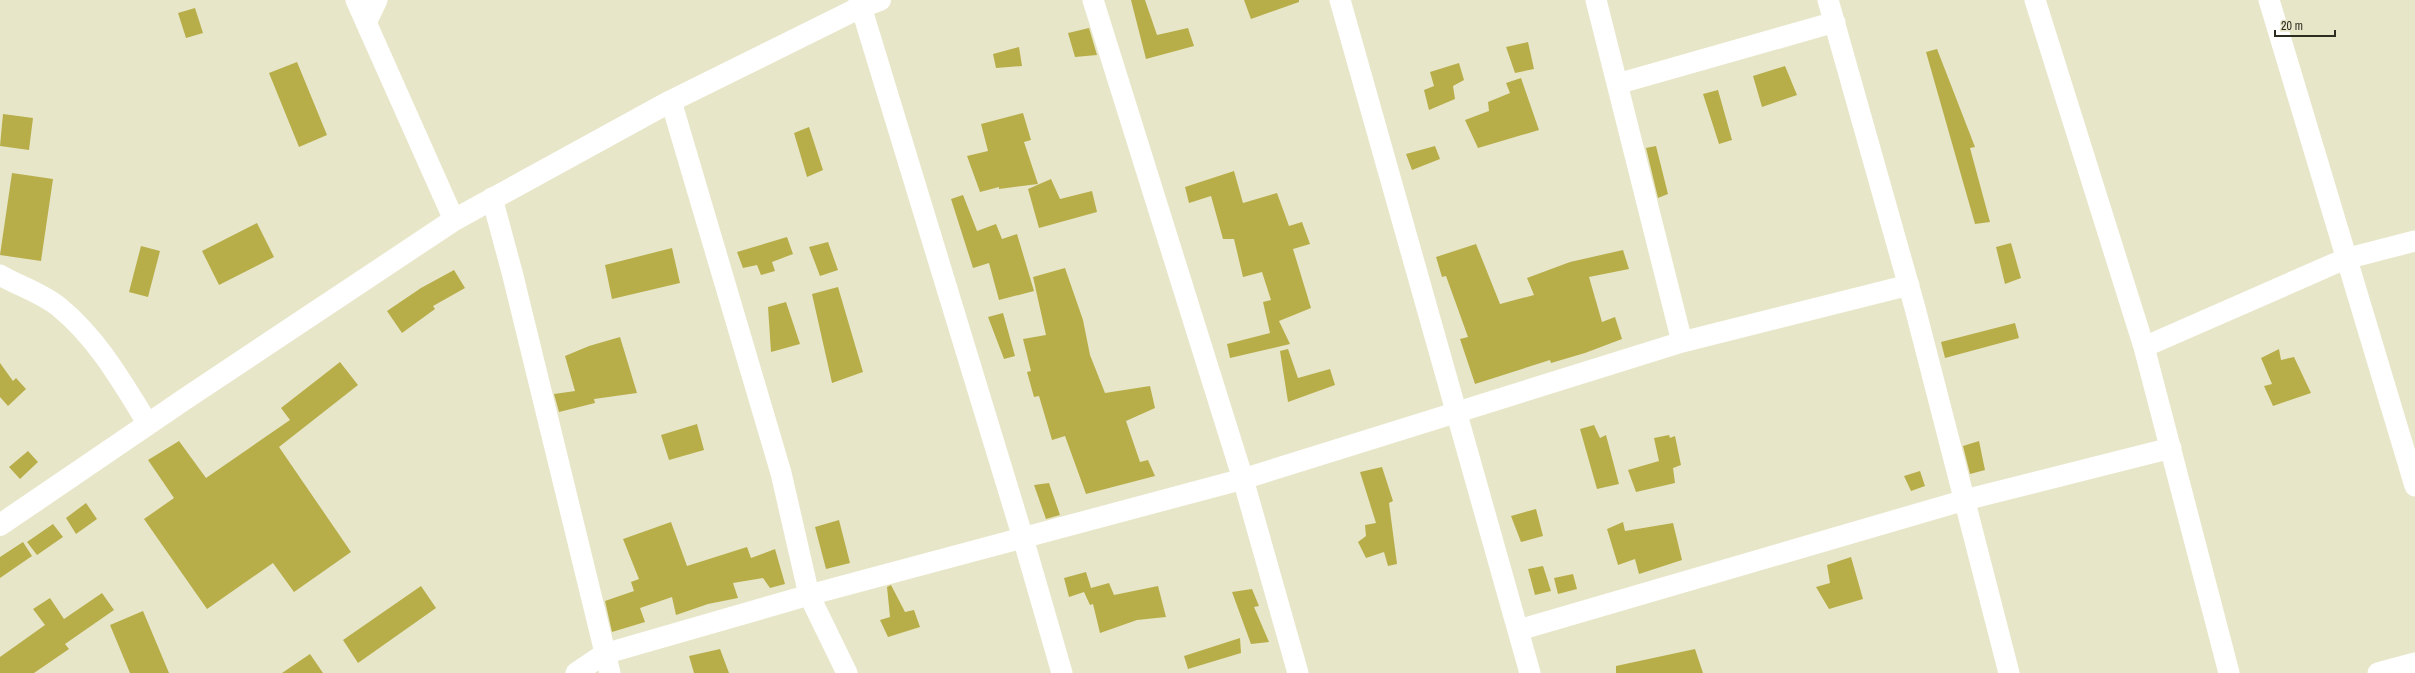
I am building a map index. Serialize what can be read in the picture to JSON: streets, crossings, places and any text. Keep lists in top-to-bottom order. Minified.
{"scale_bar":"20 m"}
